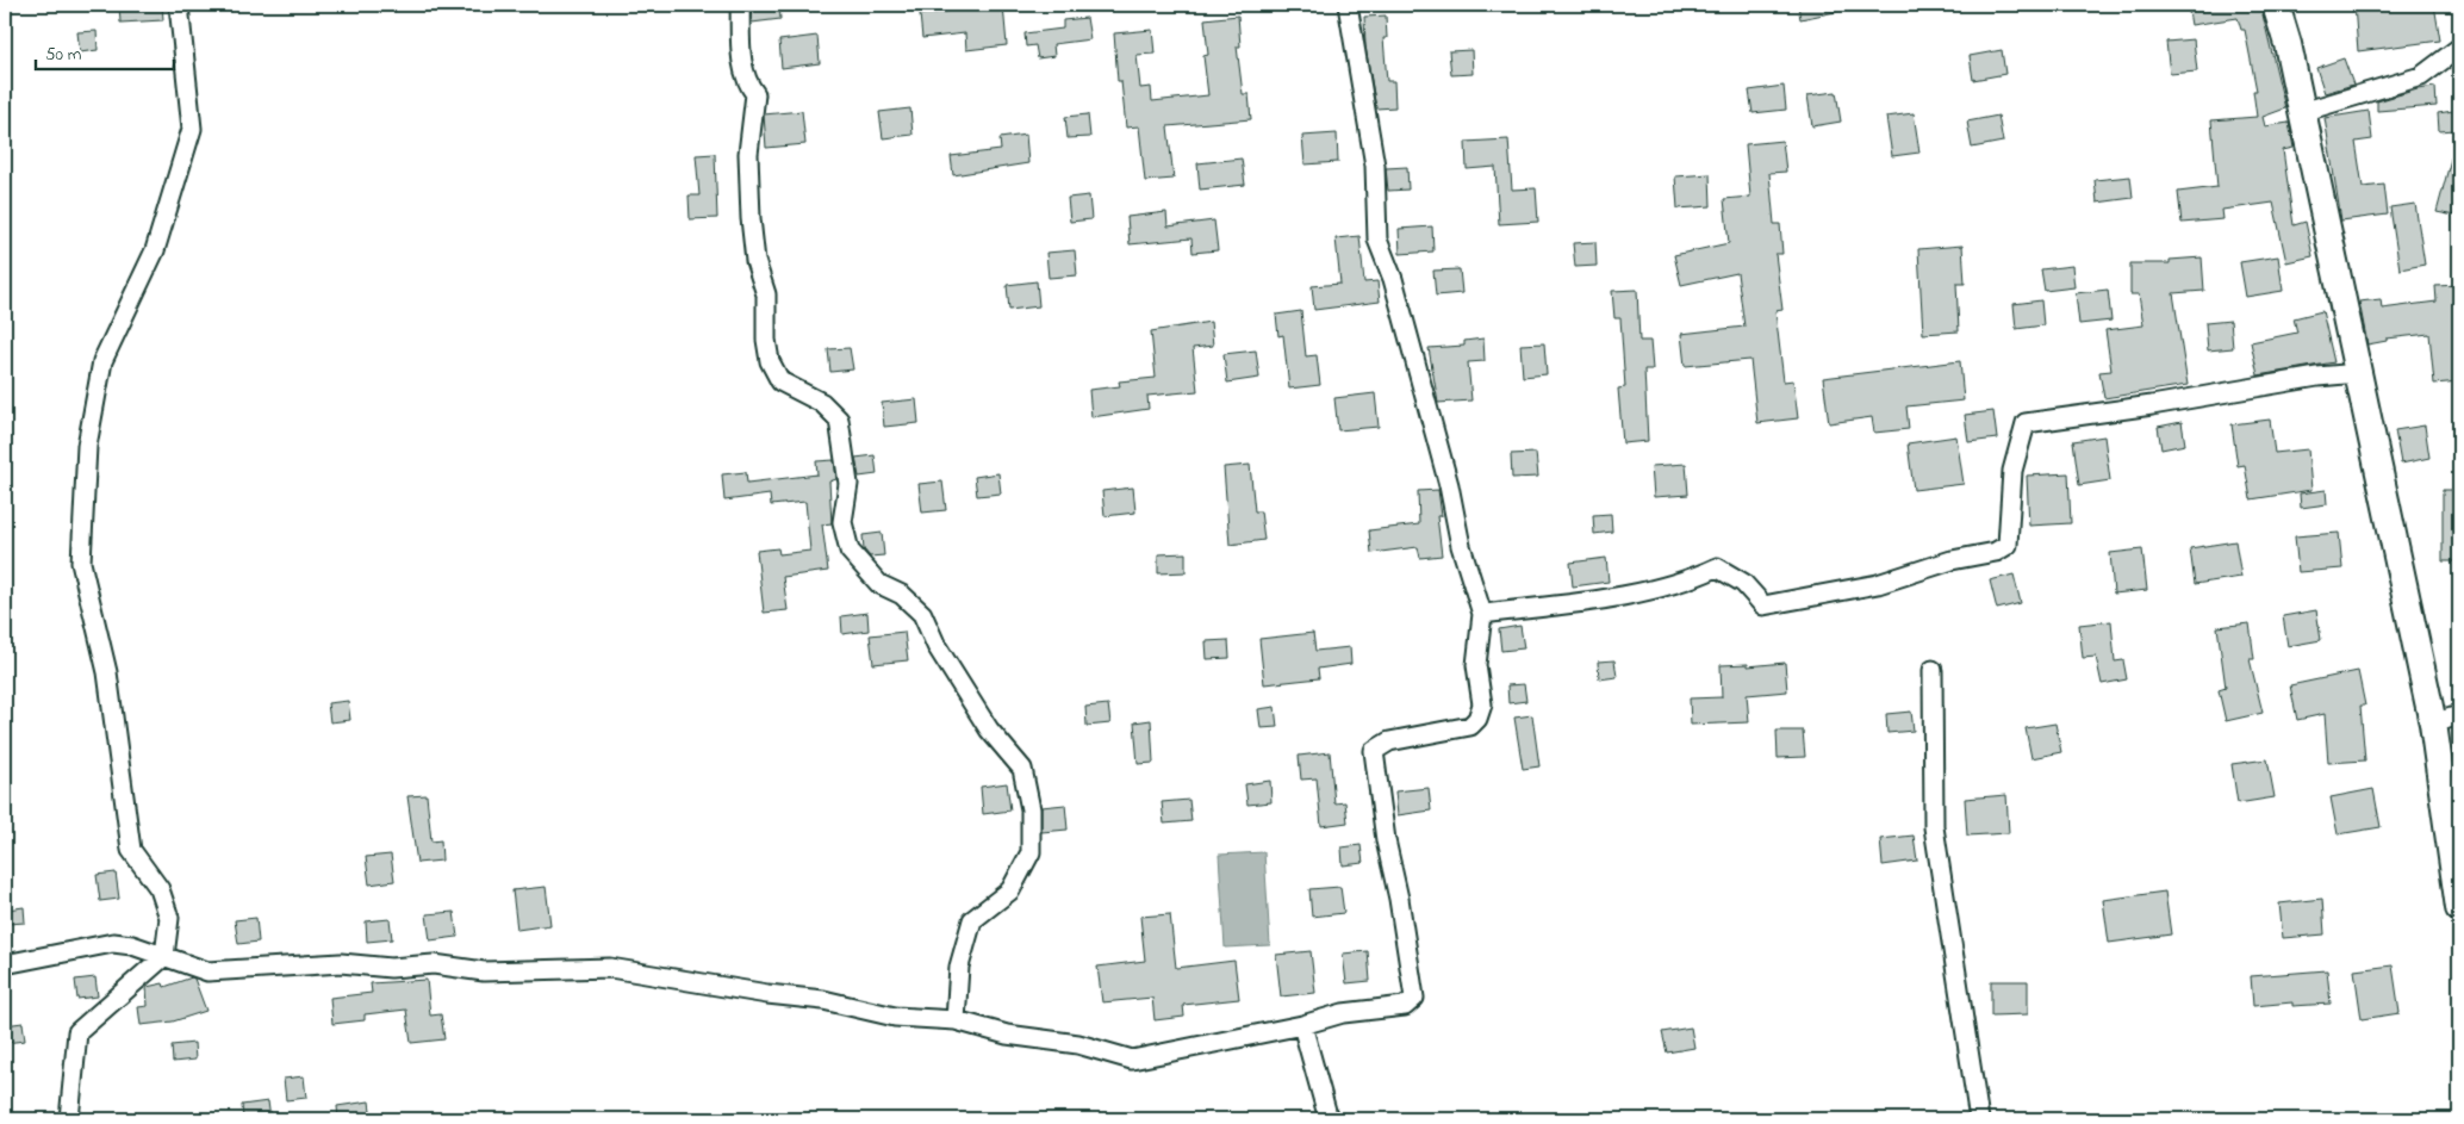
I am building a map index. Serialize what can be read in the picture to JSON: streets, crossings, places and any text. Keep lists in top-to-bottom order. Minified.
{"scale_bar":"50 m"}
